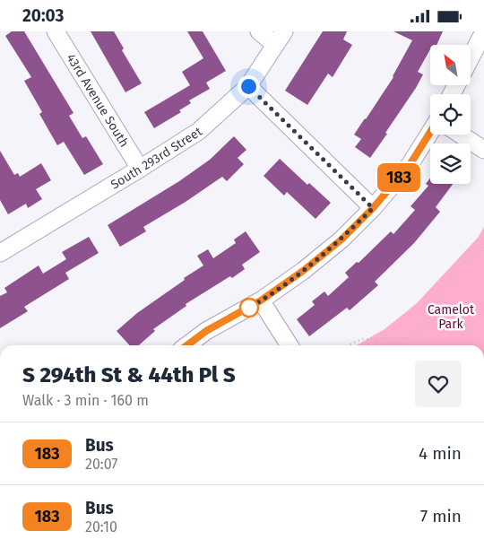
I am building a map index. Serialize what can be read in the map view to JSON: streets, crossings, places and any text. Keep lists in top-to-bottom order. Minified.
{"streets":{"street":["43rd Avenue South","South 293rd Street"]},"crossings":[["43rd Avenue South","South 293rd Street"]],"parks":["Camelot Park"],"lines":["bus line 183"],"north":"top left","page":{"status":"20:03","on_map":"183","heading":["S 294th St & 44th Pl S","Walk · 3 min · 160 m"],"list":[{"mark":"183","name":"Bus","note":"20:07","value":"4 min"},{"mark":"183","name":"Bus","note":"20:10","value":"7 min"}]}}
